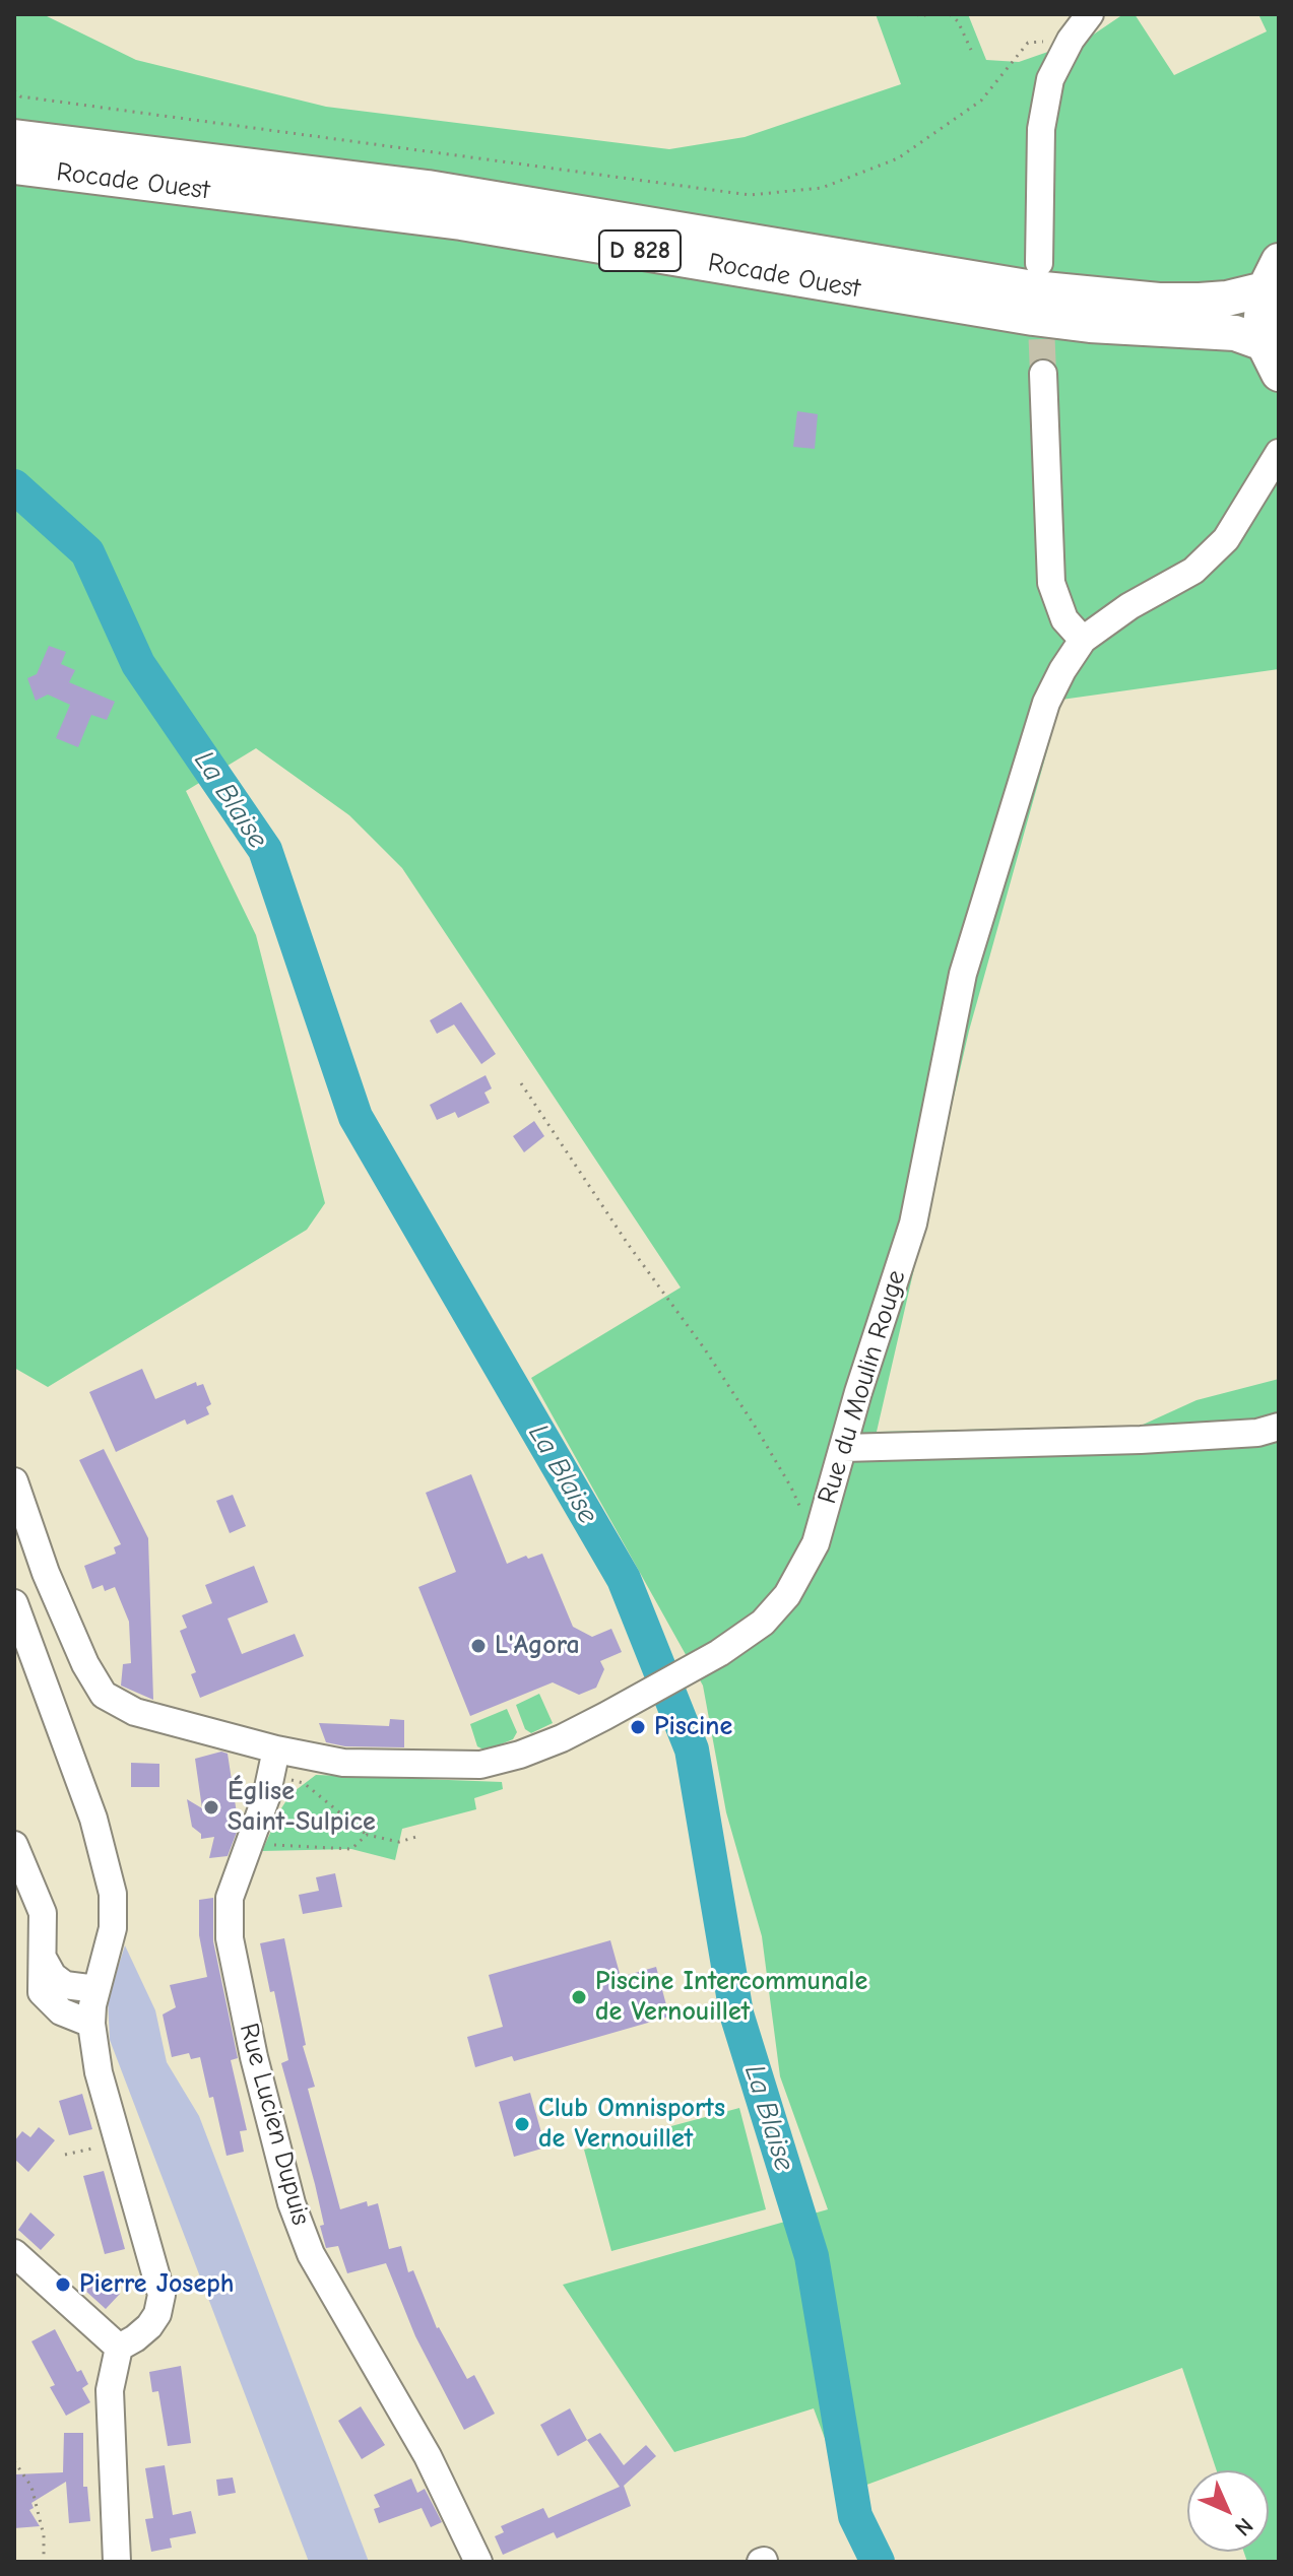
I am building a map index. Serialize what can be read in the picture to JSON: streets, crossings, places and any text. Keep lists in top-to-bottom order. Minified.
{"streets":{"main road":["Rocade Ouest","D 828"],"street":["Rue du Moulin Rouge","Rue Lucien Dupuis"]},"crossings":[["Rue du Moulin Rouge","Rue Lucien Dupuis"]],"water":["La Blaise"],"places":["L'Agora","Piscine","Église Saint-Sulpice","Piscine Intercommunale de Vernouillet","Club Omnisports de Vernouillet","Pierre Joseph"],"north":"bottom right"}
